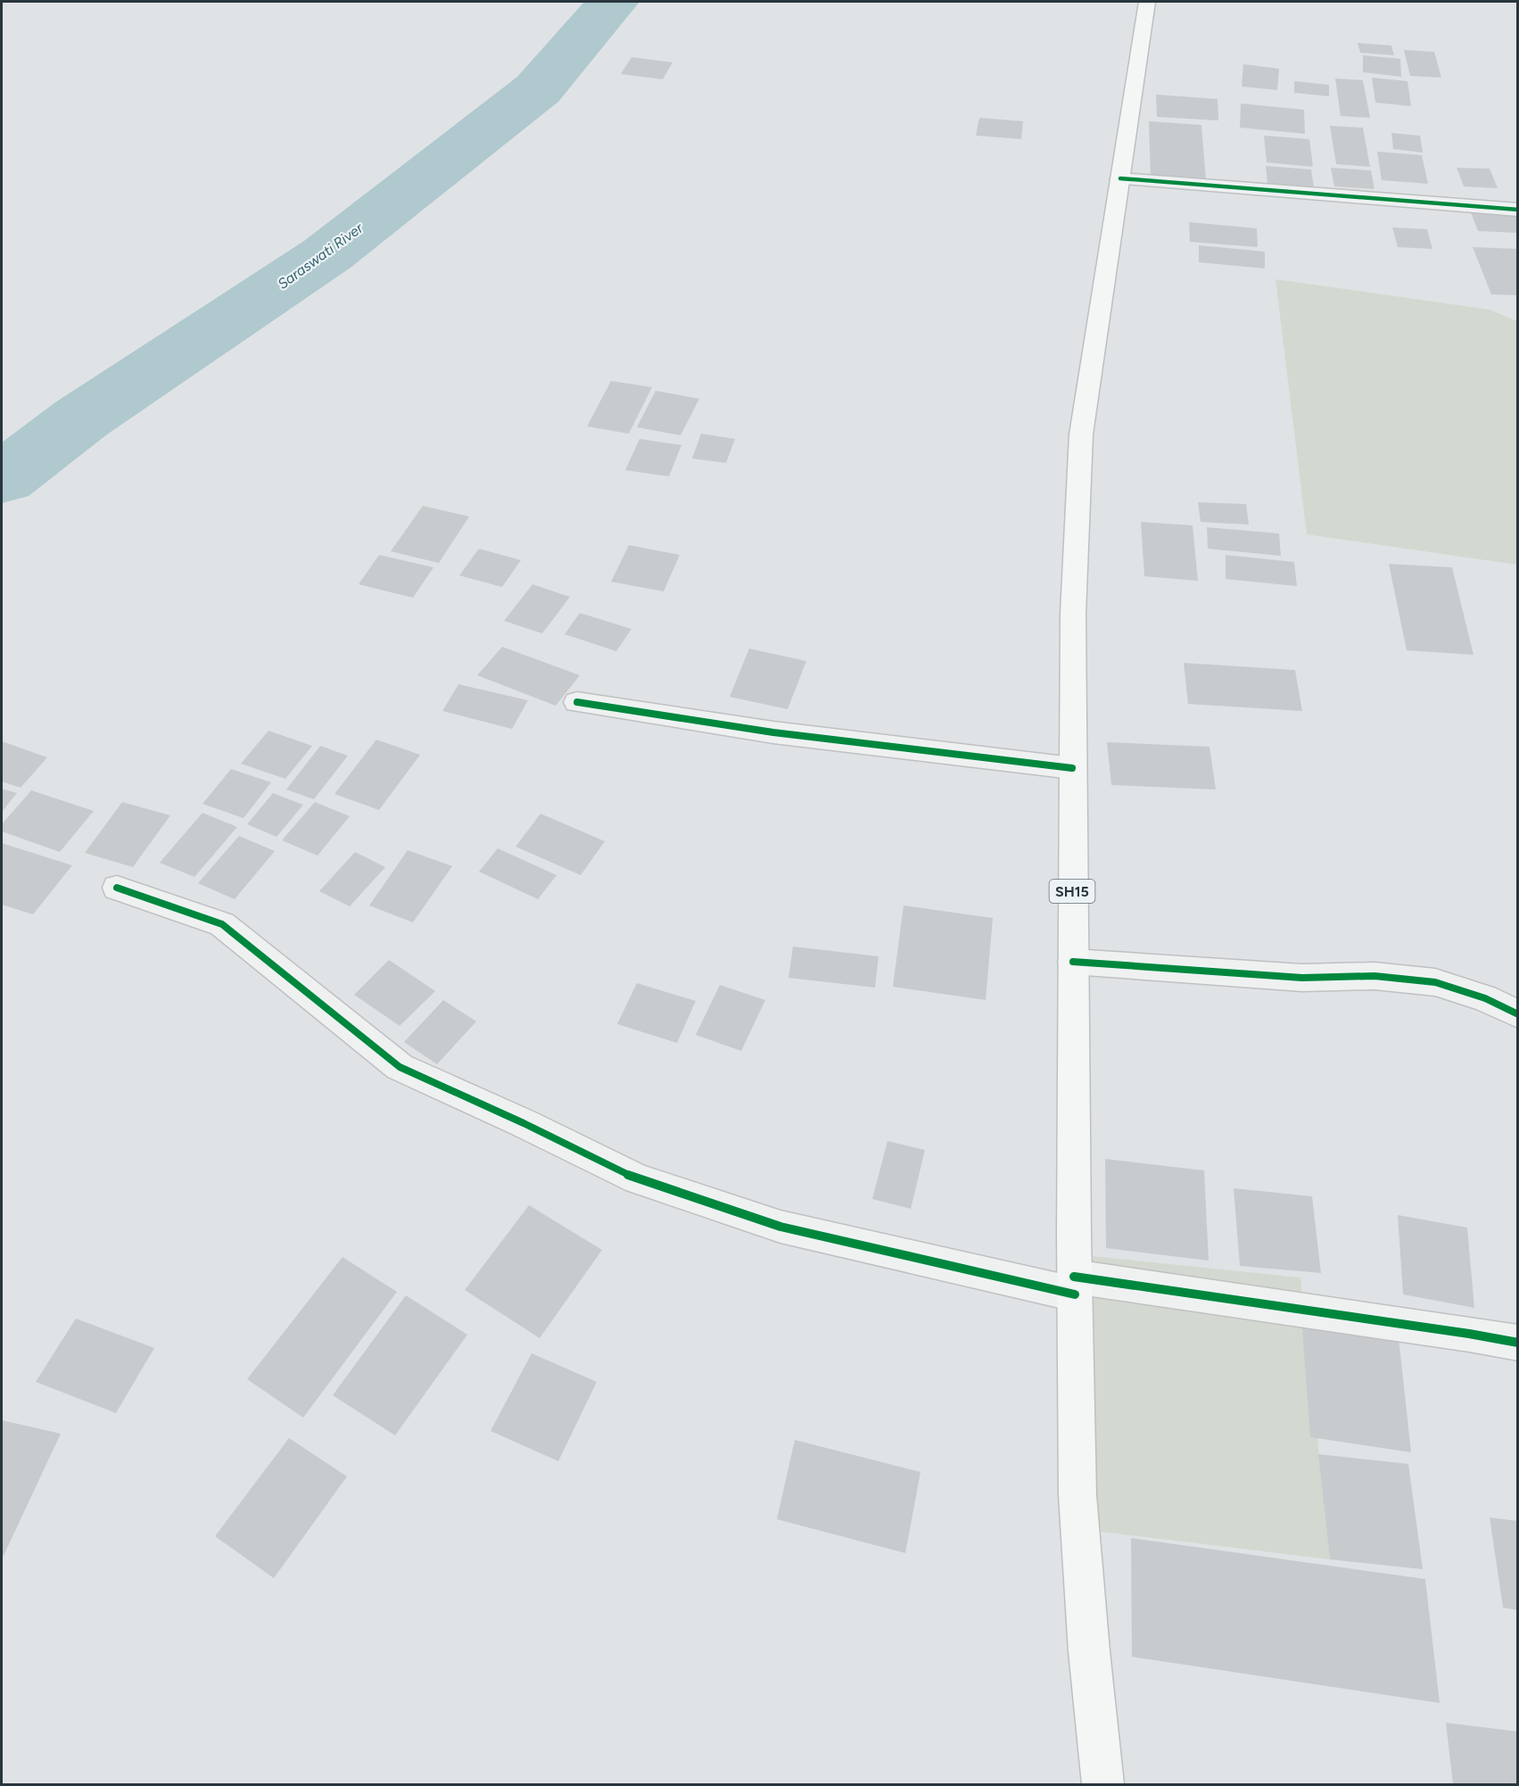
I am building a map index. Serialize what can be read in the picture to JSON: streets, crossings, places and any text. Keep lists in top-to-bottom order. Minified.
{"streets":{"main road":["SH15"]},"water":["Saraswati River"]}
